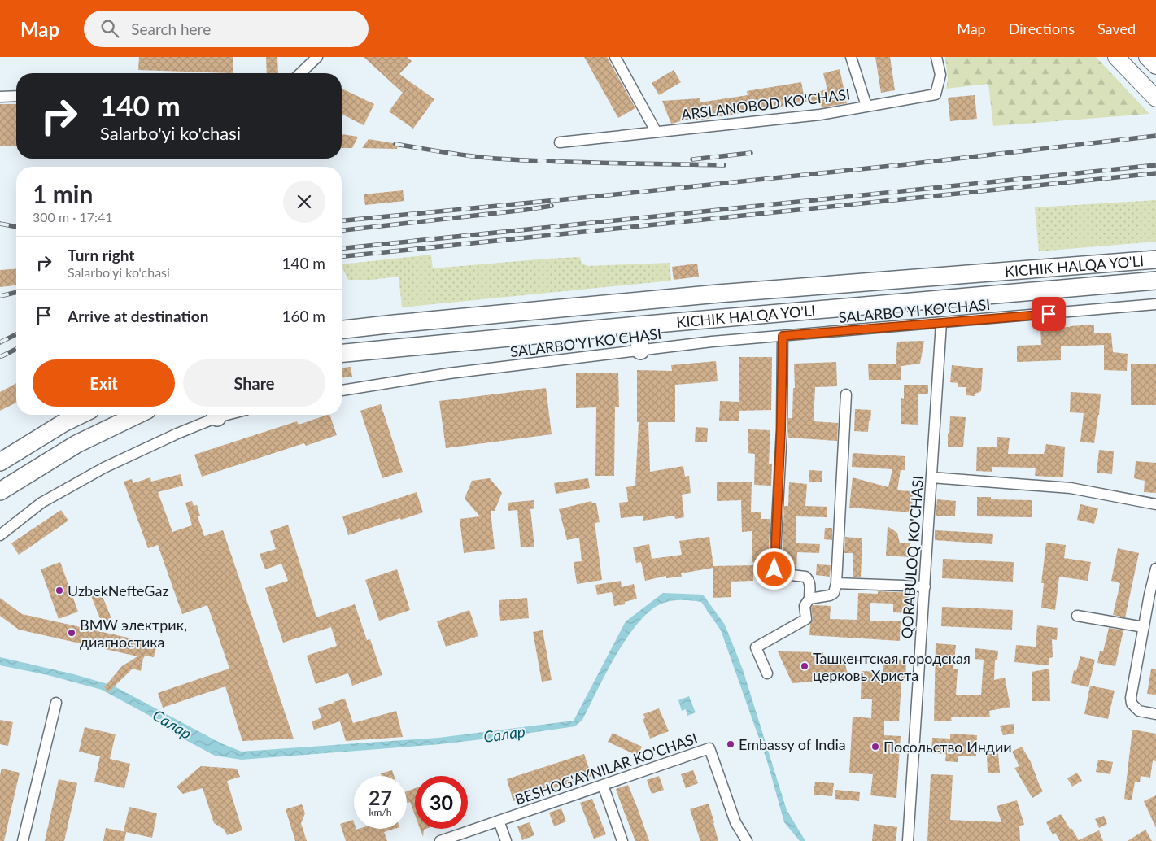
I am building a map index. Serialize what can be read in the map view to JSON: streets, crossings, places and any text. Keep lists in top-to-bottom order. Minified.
{"streets":{"highway":["KICHIK HALQA YO'LI"],"street":["ARSLANOBOD KO'CHASI","SALARBO'YI KO'CHASI","QORABULOQ KO'CHASI","BESHOG'AYNILAR KO'CHASI"]},"crossings":[["SALARBO'YI KO'CHASI","QORABULOQ KO'CHASI"]],"water":["Салар"],"places":["UzbekNefteGaz","BMW электрик, диагностика","Ташкентская городская церковь Христа","Embassy of India","Посольство Индии"],"page":{"header":"Map","search":"Search here","nav":["Map","Directions","Saved"],"turn":["140 m","Salarbo'yi ko'chasi"],"heading":["1 min","300 m · 17:41"],"list":[{"name":"Turn right","note":"Salarbo'yi ko'chasi","value":"140 m"},{"name":"Arrive at destination","value":"160 m"}],"buttons":["Exit","Share"],"speed":"27 km/h","limit":"30"}}
